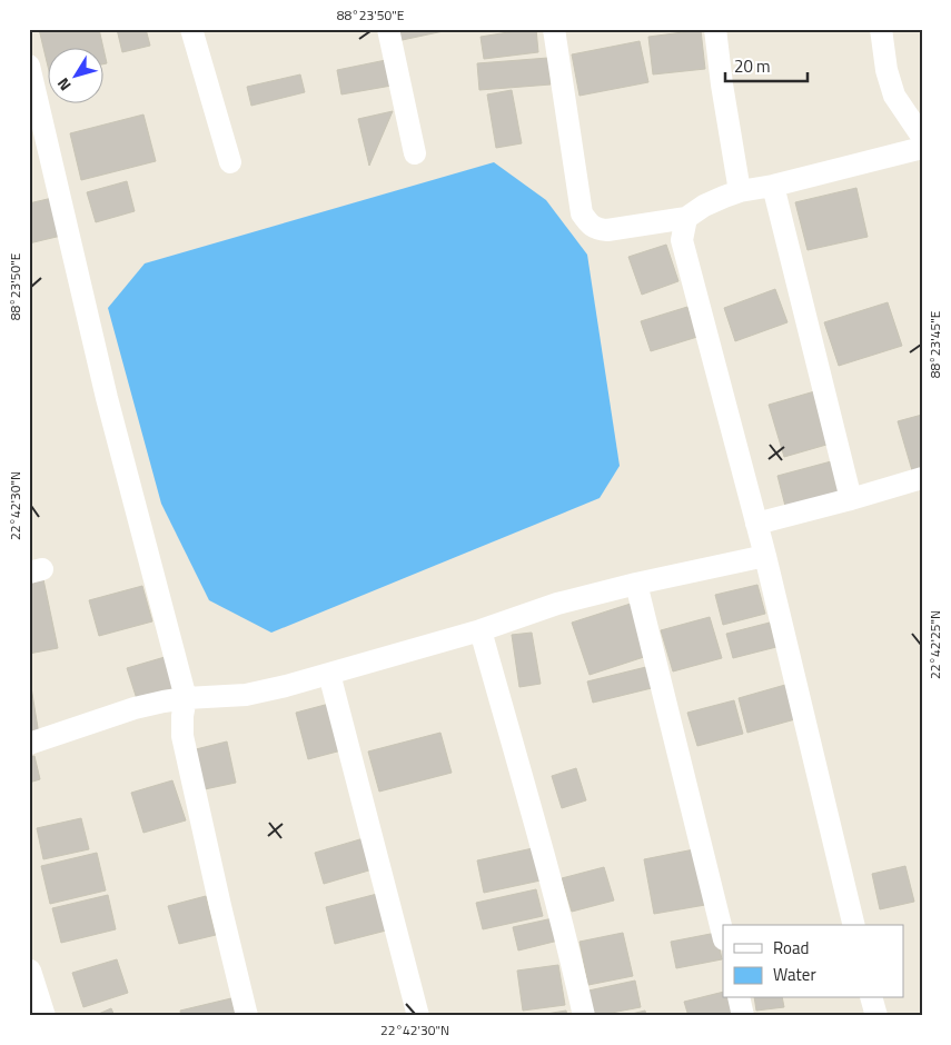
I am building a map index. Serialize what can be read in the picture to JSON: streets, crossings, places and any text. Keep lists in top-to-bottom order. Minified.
{"legend":["Road","Water"],"scale_bar":"20 m","north":"bottom left","coordinates":["88°23'50\"E","88°23'45\"E","22°42'30\"N","22°42'25\"N"]}
